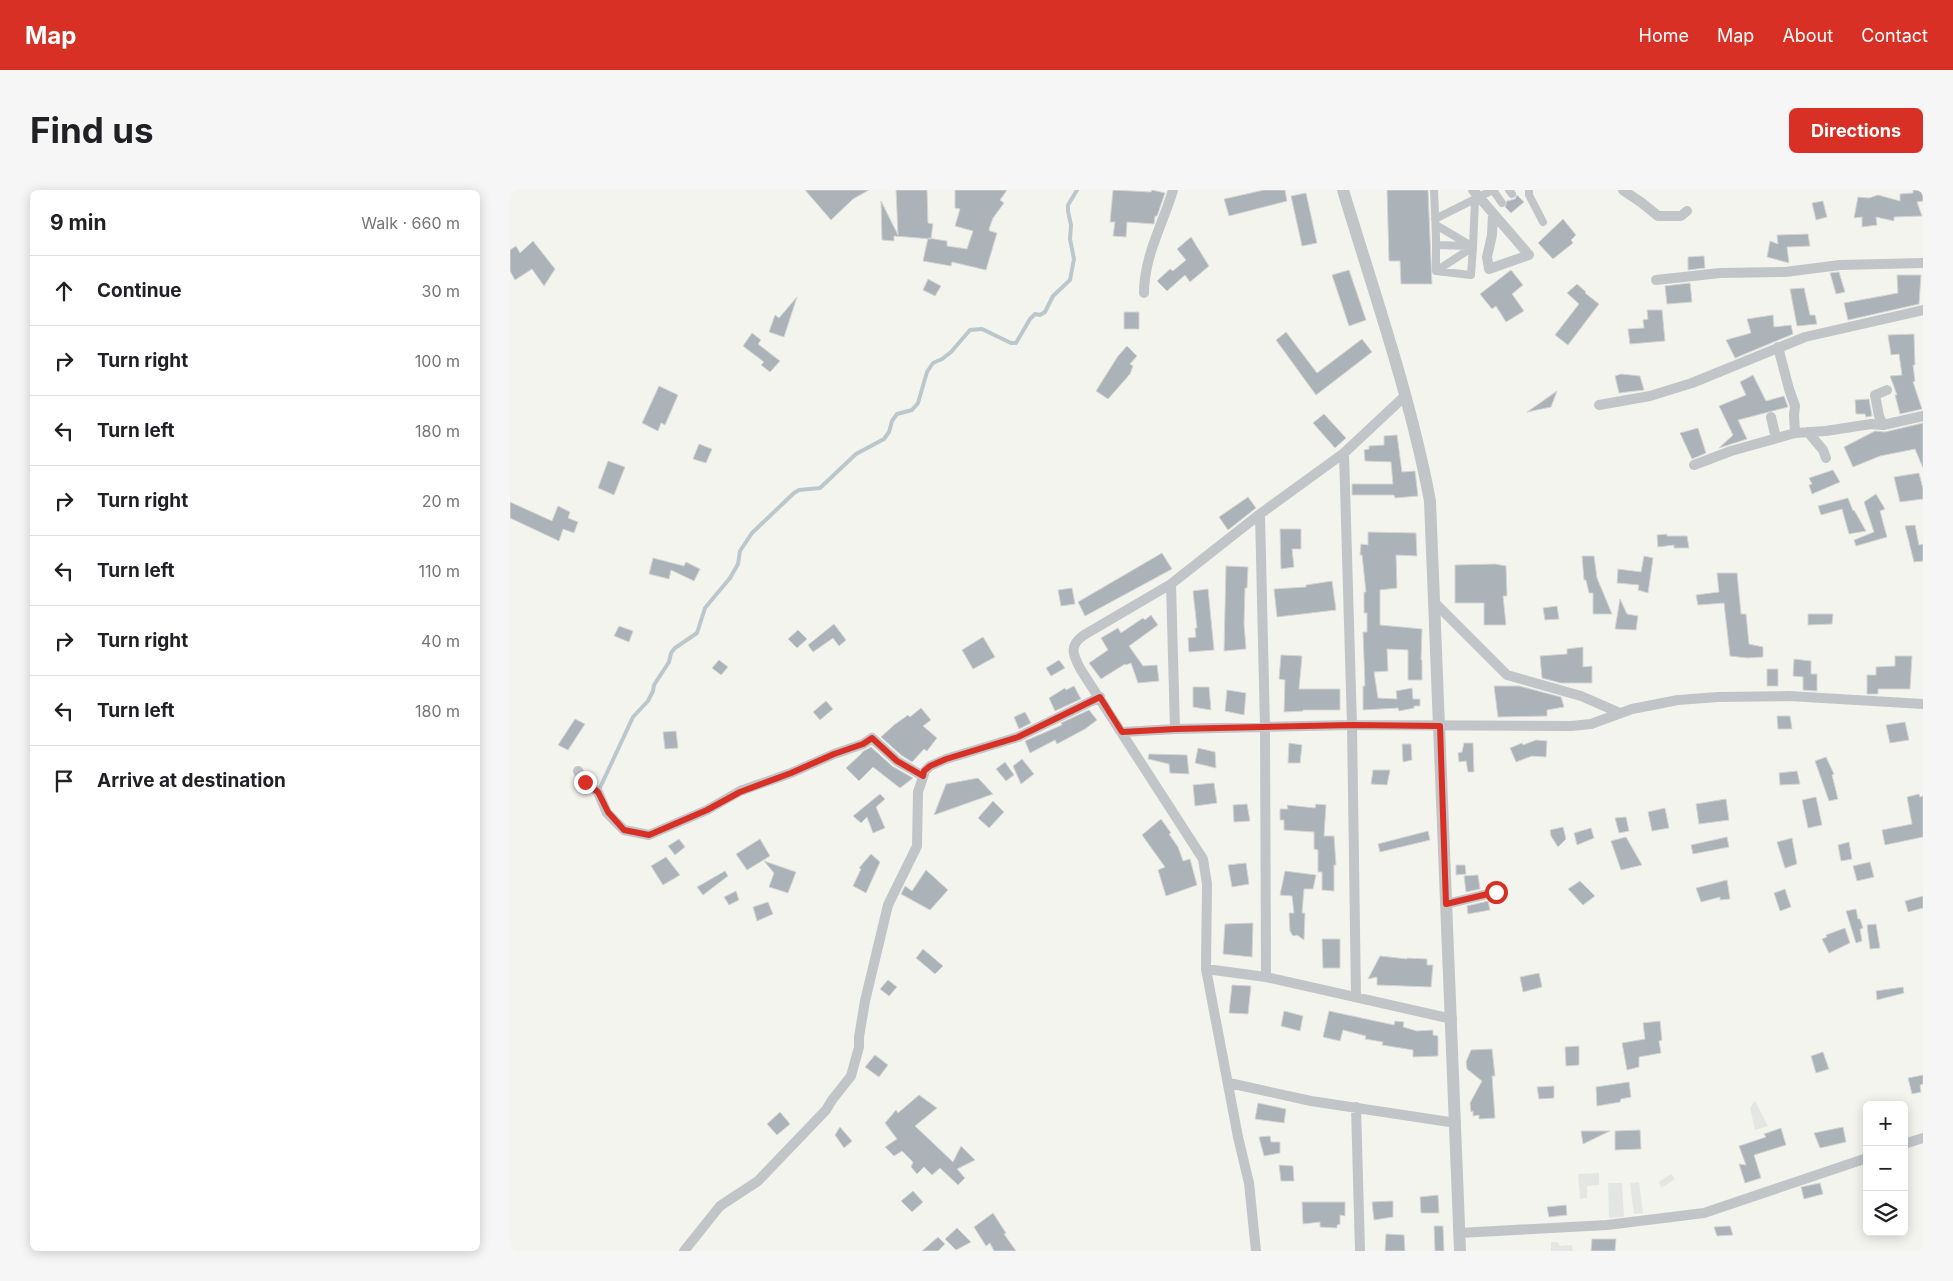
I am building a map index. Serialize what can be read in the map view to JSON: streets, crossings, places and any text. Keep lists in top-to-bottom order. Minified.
{"page":{"header":"Map","nav":["Home","Map","About","Contact"],"buttons":"Directions","title":"Find us","heading":["9 min","Walk · 660 m"],"list":[["Continue","30 m"],["Turn right","100 m"],["Turn left","180 m"],["Turn right","20 m"],["Turn left","110 m"],["Turn right","40 m"],["Turn left","180 m"],"Arrive at destination"],"map_buttons":["+","−"]}}
